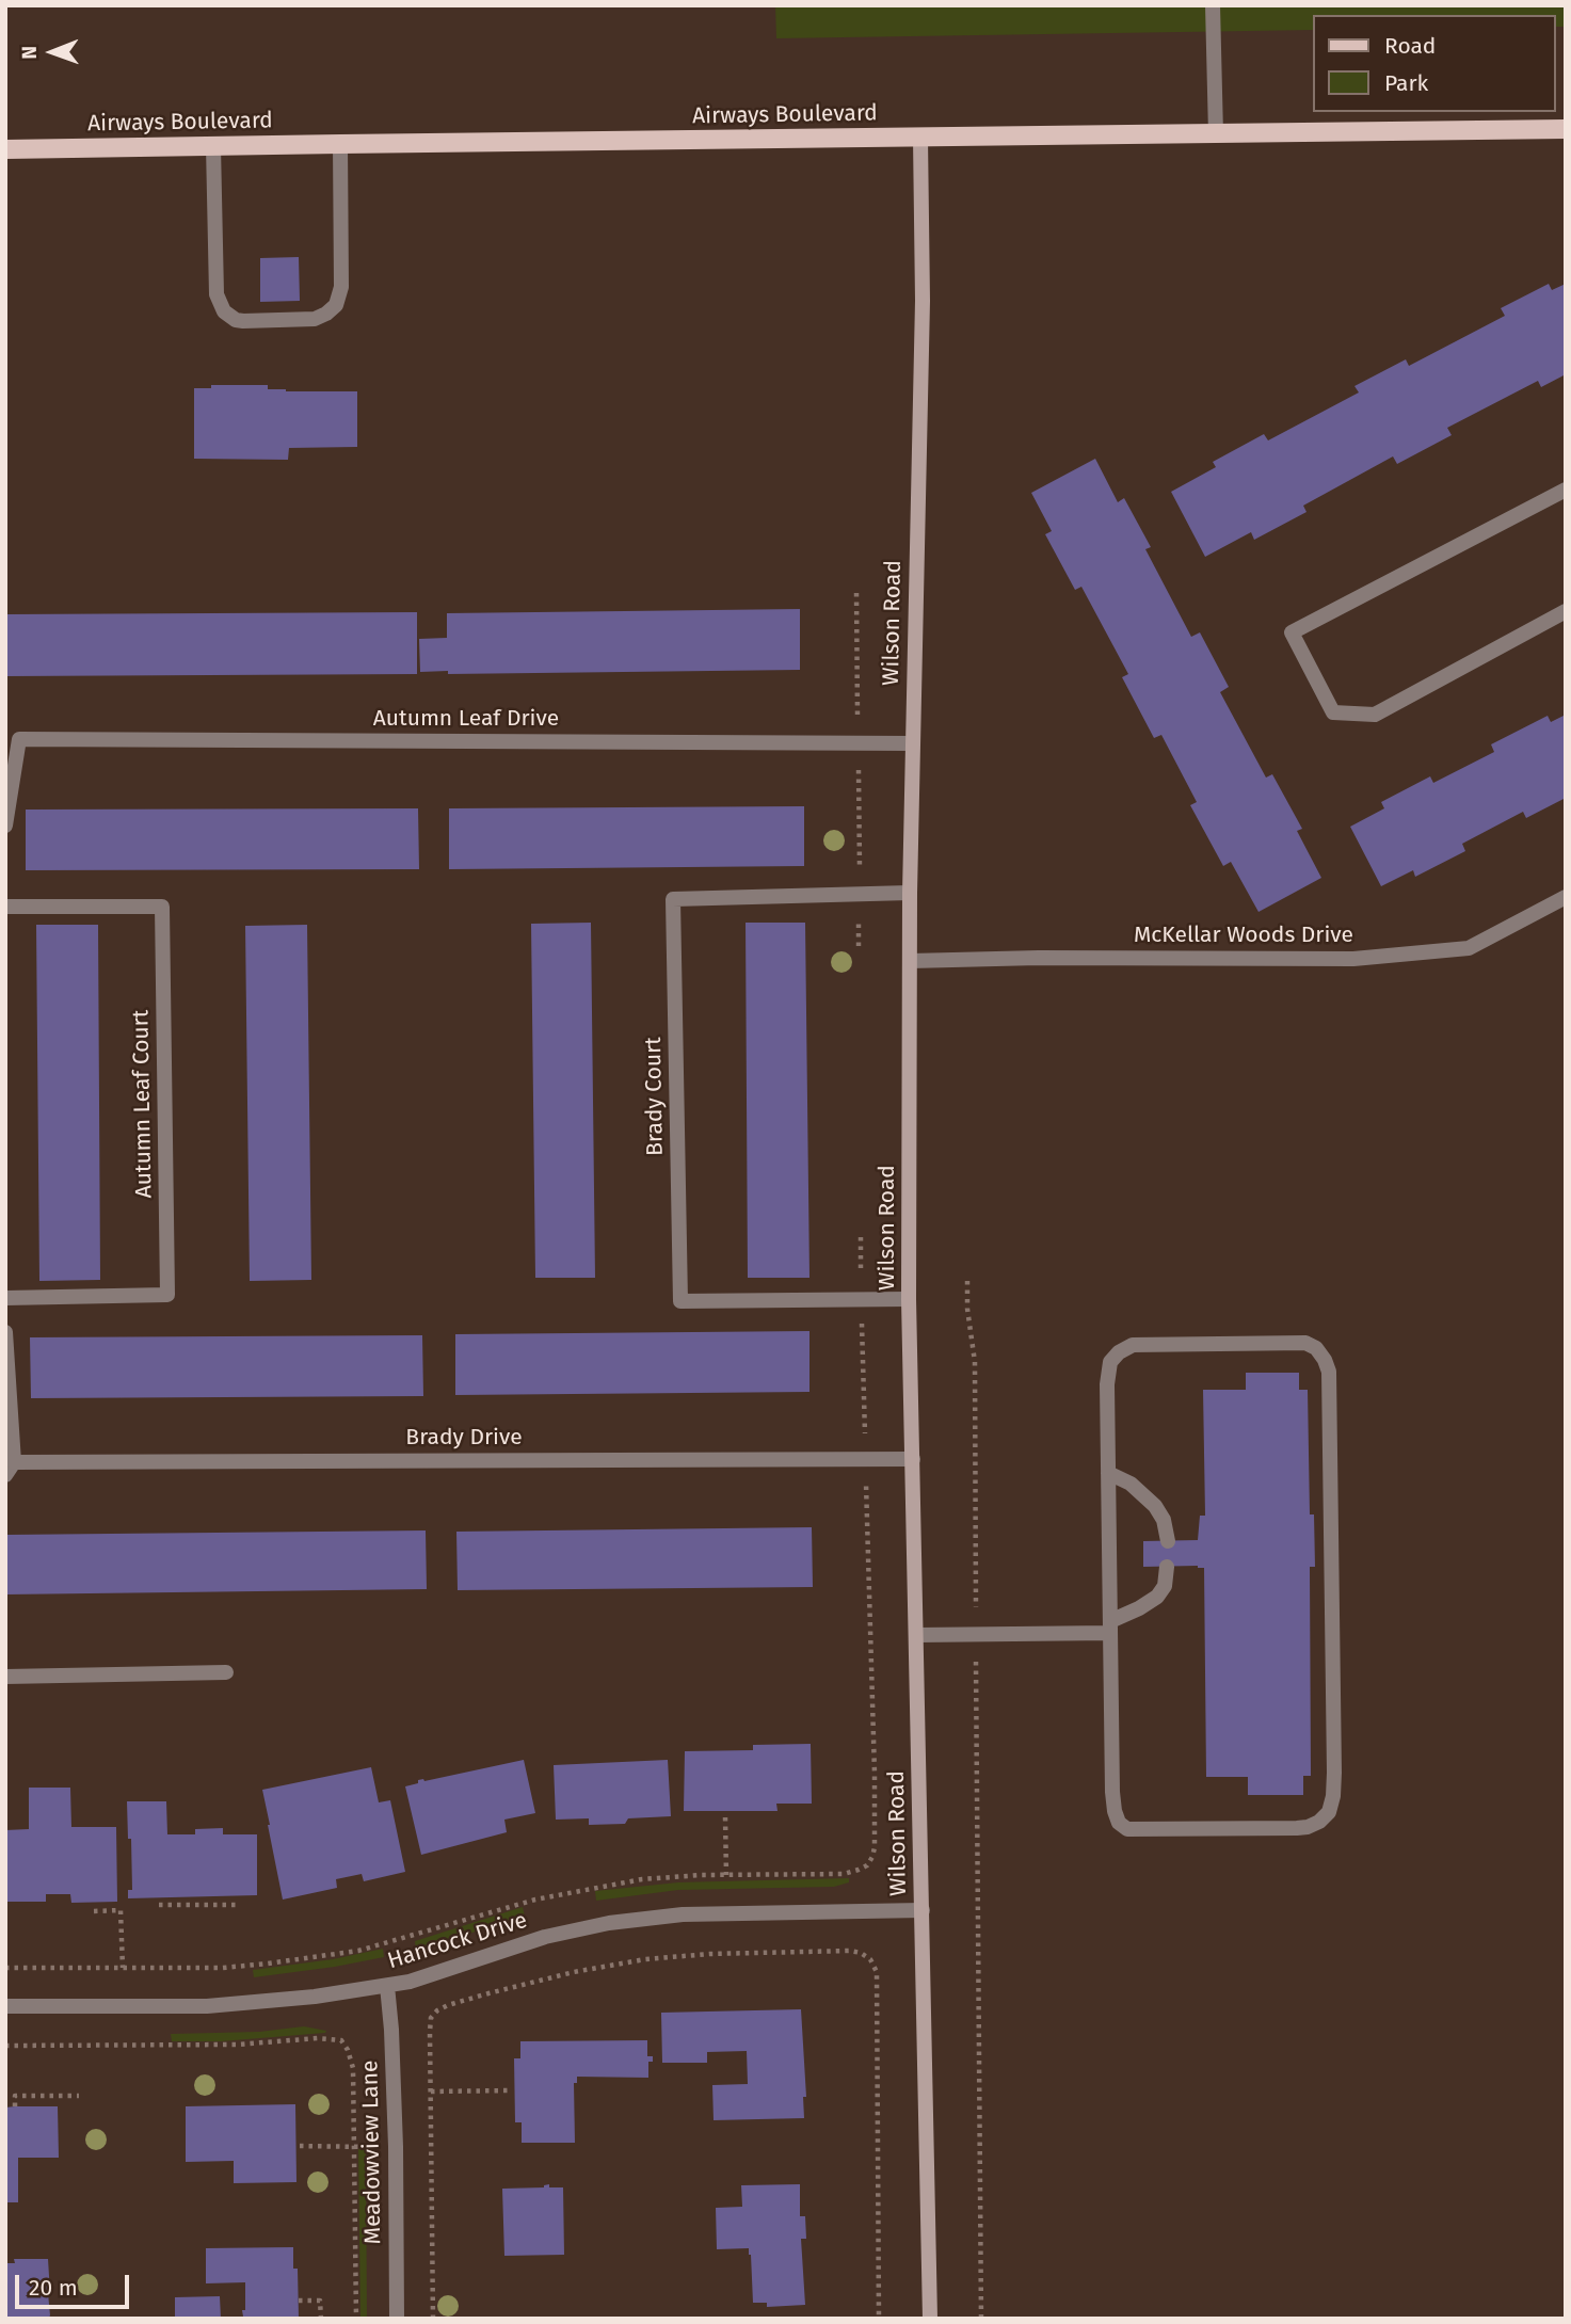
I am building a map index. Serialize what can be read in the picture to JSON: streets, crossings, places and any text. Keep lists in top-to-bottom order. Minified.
{"streets":{"main road":["Airways Boulevard"],"street":["Wilson Road","Autumn Leaf Drive","McKellar Woods Drive","Brady Court","Autumn Leaf Court","Brady Drive","Hancock Drive","Meadowview Lane"]},"crossings":[["Airways Boulevard","Wilson Road"],["Wilson Road","Autumn Leaf Drive"],["Wilson Road","McKellar Woods Drive"],["Wilson Road","Brady Court"],["Wilson Road","Brady Drive"],["Wilson Road","Hancock Drive"],["Hancock Drive","Meadowview Lane"]],"legend":["Road","Park"],"scale_bar":"20 m","north":"left"}
